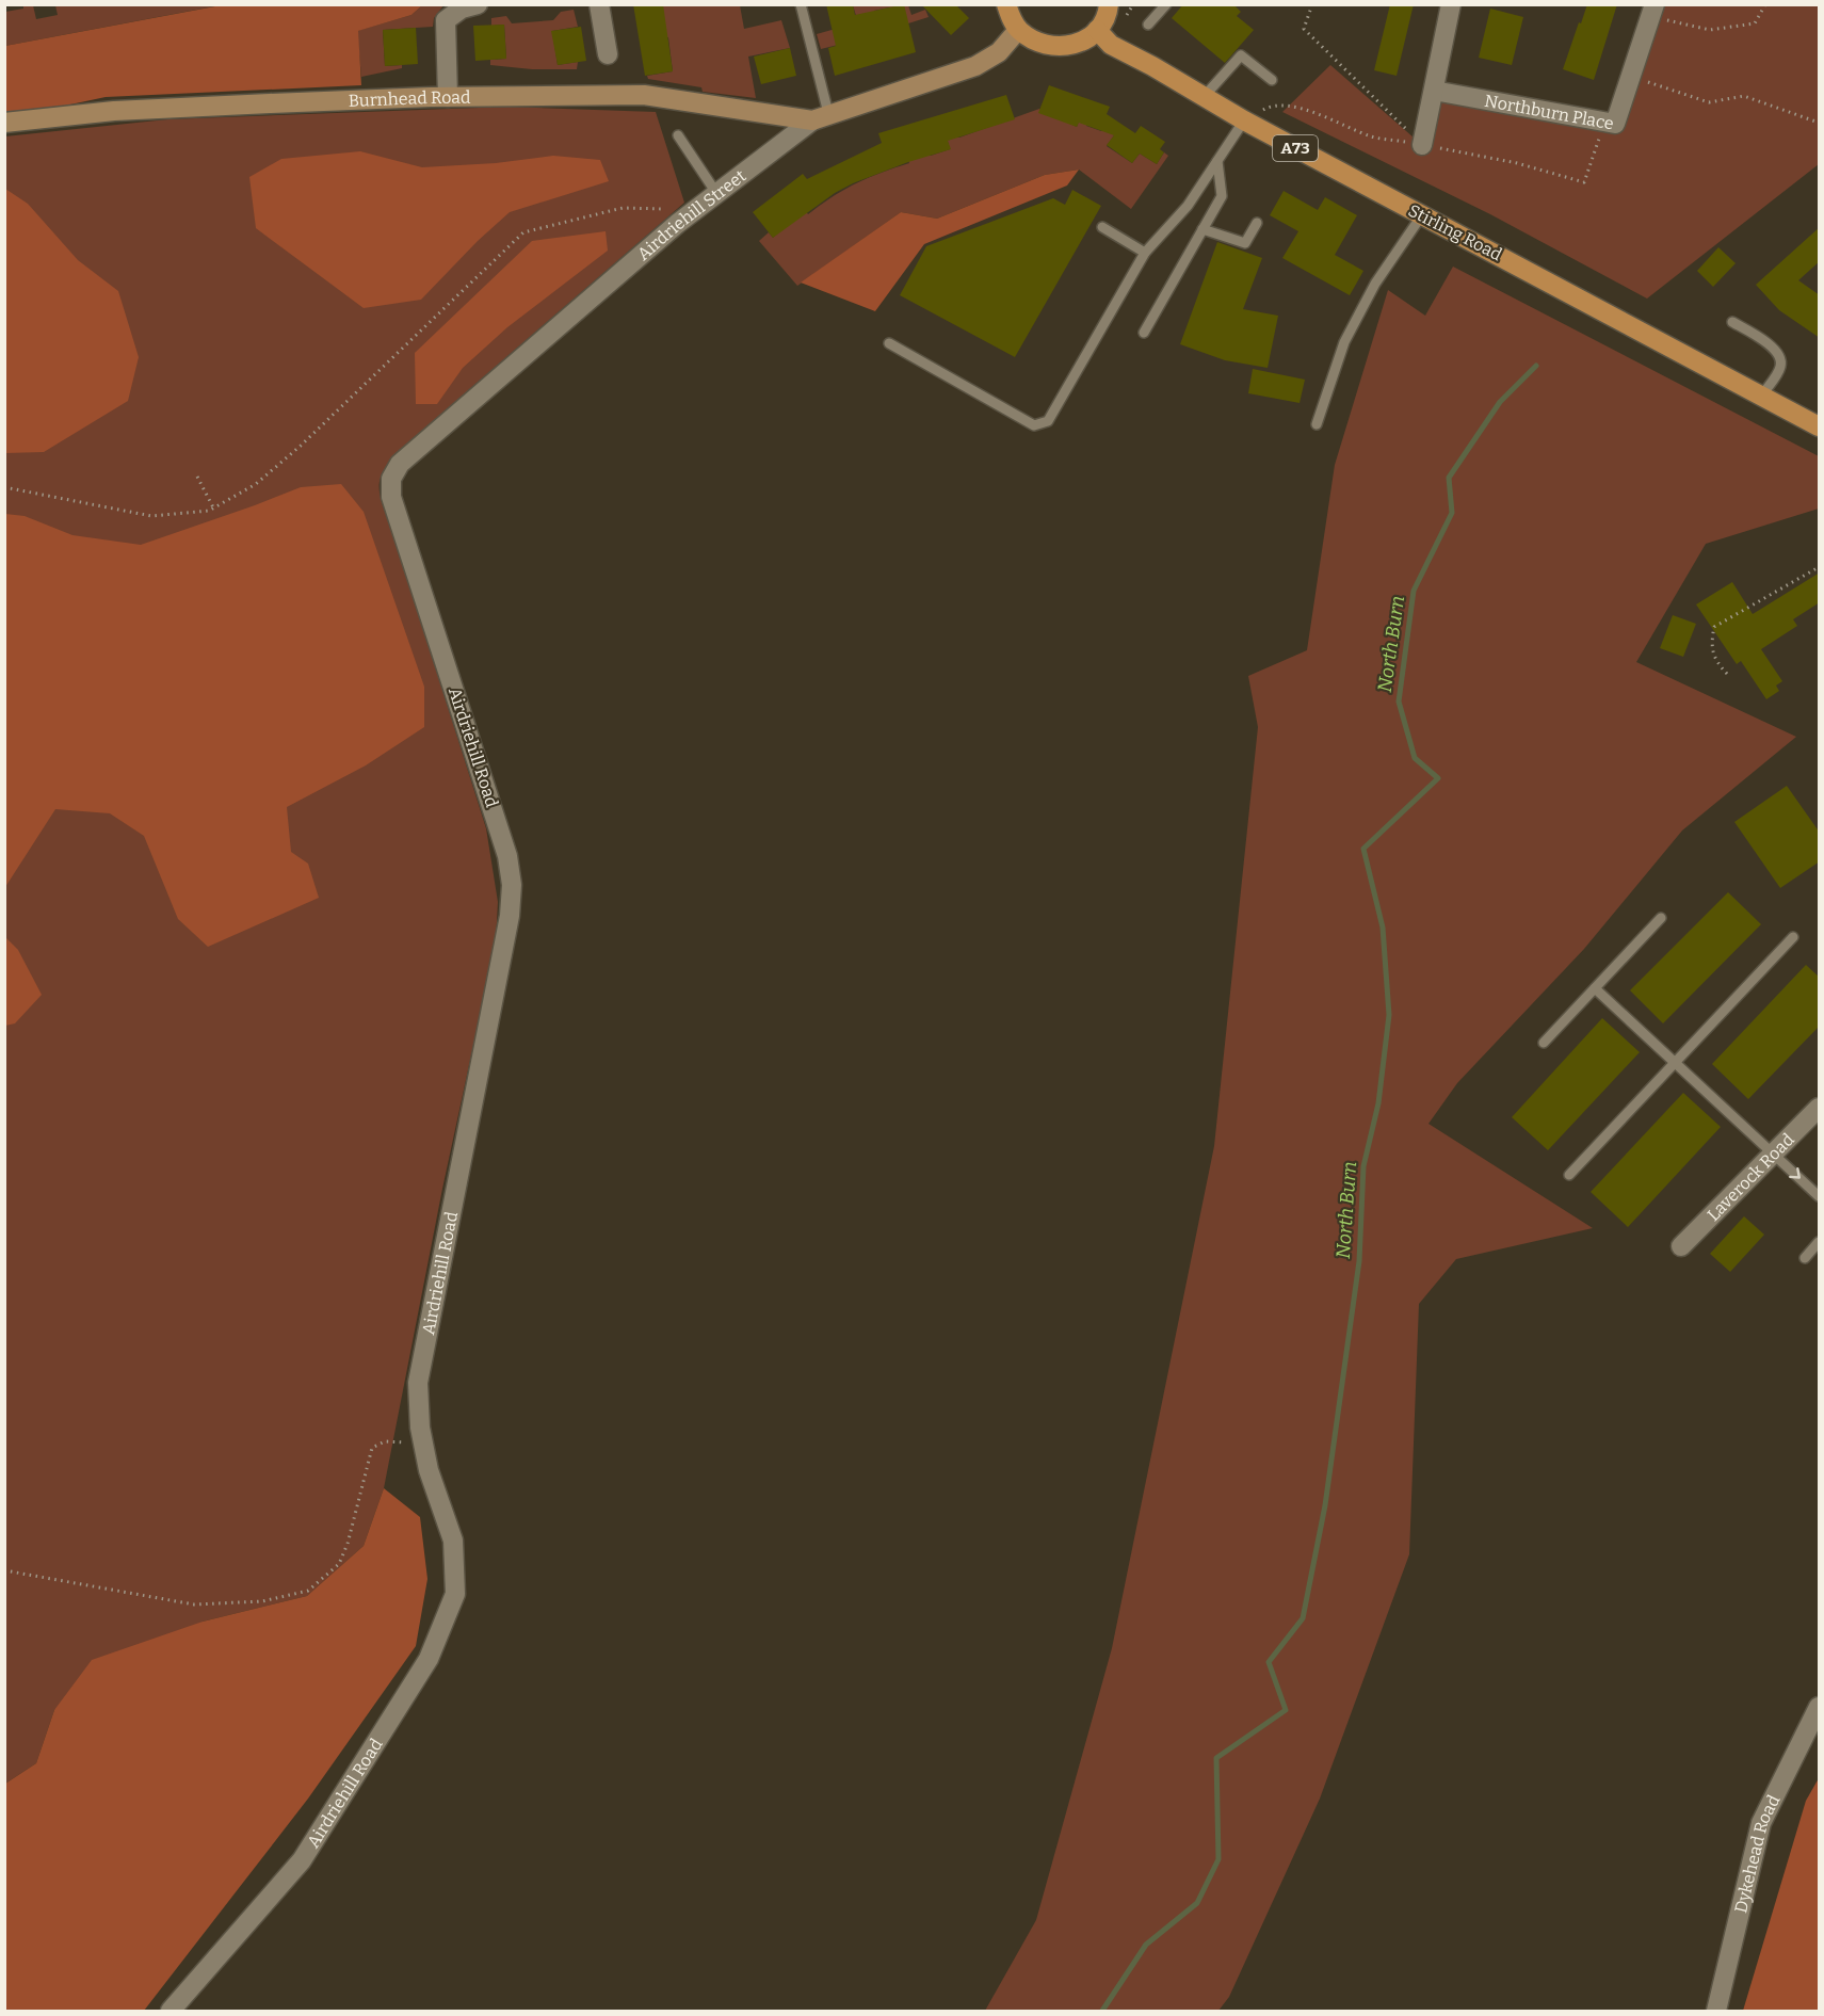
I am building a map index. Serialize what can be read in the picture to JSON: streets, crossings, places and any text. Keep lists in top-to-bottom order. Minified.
{"streets":{"main road":["Burnhead Road","A73","Airdriehill Street","Stirling Road"],"street":["Northburn Place","Airdriehill Road","Laverock Road","Dykehead Road"]},"crossings":[["Burnhead Road","Airdriehill Street"],["Airdriehill Street","Airdriehill Road"]],"water":["North Burn"]}
